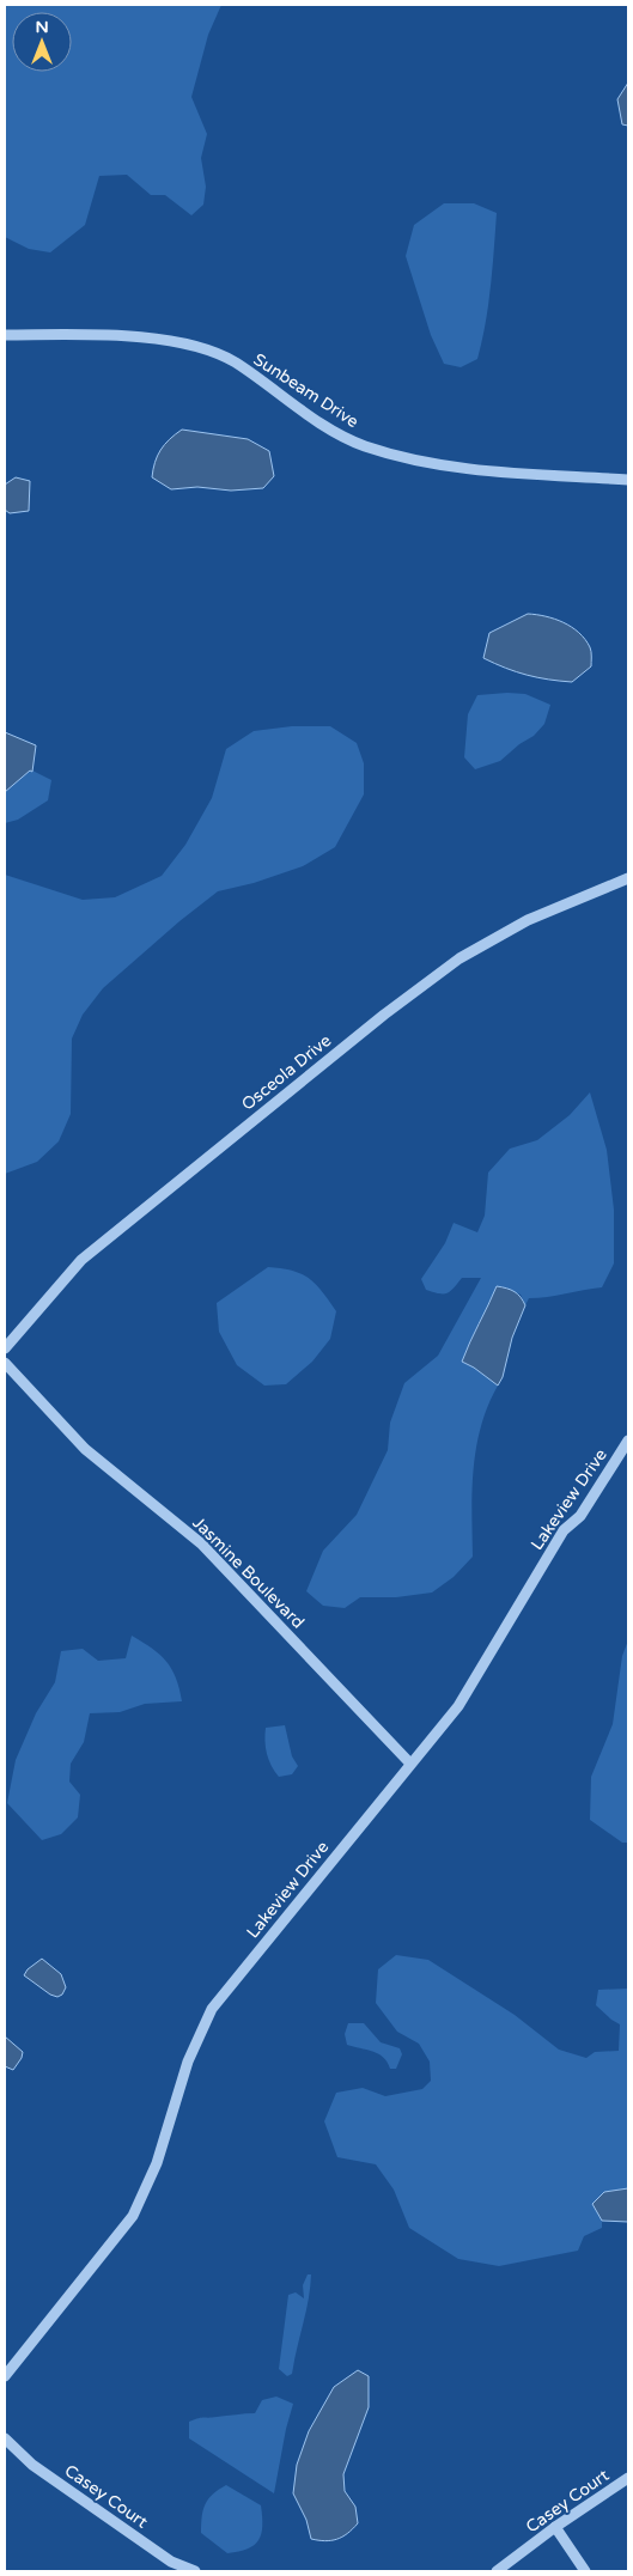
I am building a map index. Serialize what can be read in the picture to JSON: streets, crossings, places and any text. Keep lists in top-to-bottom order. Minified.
{"streets":{"street":["Sunbeam Drive","Osceola Drive","Lakeview Drive","Jasmine Boulevard","Casey Court"]},"crossings":[["Lakeview Drive","Jasmine Boulevard"]],"north":"top"}
